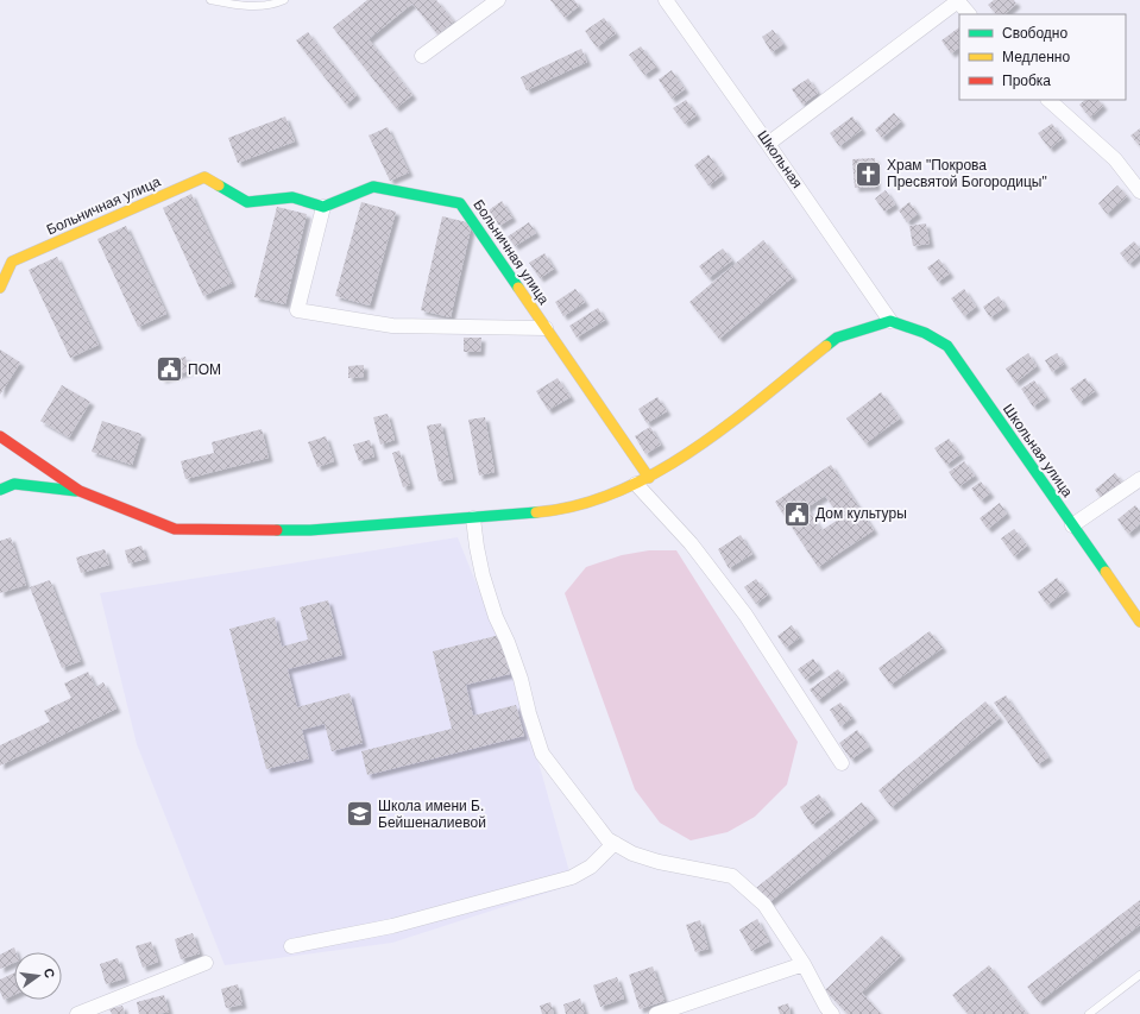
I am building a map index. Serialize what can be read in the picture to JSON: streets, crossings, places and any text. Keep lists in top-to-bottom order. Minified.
{"streets":{"street":["Школьная","Больничная улица","Школьная улица"]},"crossings":[["Школьная","Школьная улица"]],"places":{"church":["Храм \"Покрова Пресвятой Богородицы\""],"public building":["ПОМ","Дом культуры"],"school or university":["Школа имени Б. Бейшеналиевой"]},"legend":["Свободно","Медленно","Пробка"],"north":"right"}
